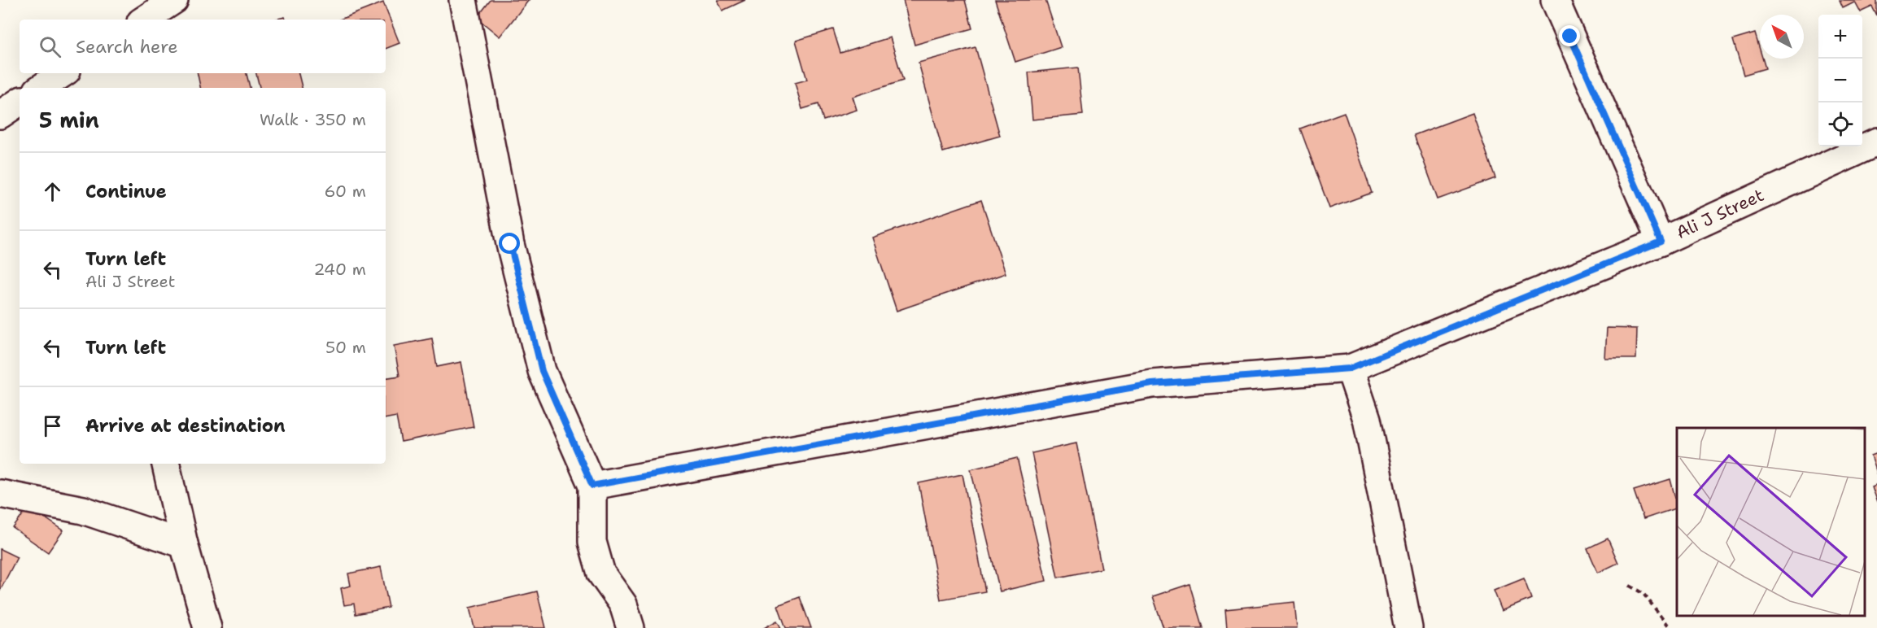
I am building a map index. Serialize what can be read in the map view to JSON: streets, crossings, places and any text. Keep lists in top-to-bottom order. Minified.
{"streets":{"street":["Ali J Street"]},"north":"top left","page":{"map_buttons":["+","−"],"search":"Search here","heading":["5 min","Walk · 350 m"],"list":[["Continue","60 m"],["Turn left","Ali J Street","240 m"],["Turn left","50 m"],"Arrive at destination"]}}
